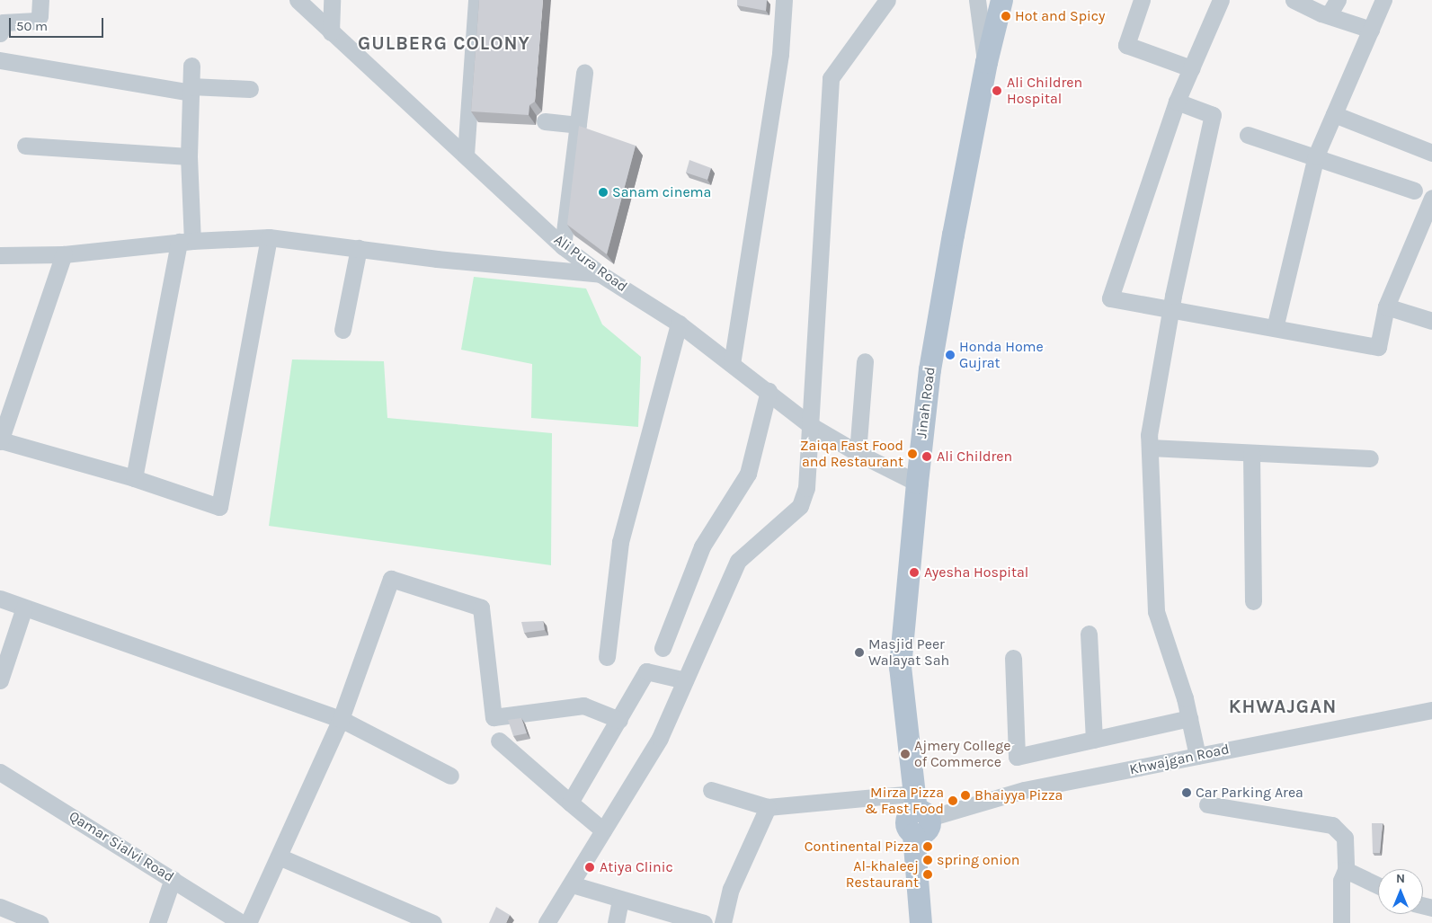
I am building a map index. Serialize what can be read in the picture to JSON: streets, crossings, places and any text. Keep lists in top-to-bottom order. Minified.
{"streets":{"main road":["Jinah Road"],"street":["Ali Pura Road","Khwajgan Road","Qamar Sialvi Road"]},"crossings":[["Ali Pura Road","Jinah Road"],["Jinah Road","Khwajgan Road"]],"districts":["GULBERG COLONY","KHWAJGAN"],"places":["Hot and Spicy","Ali Children Hospital","Sanam cinema","Honda Home Gujrat","Zaiqa Fast Food and Restaurant","Ali Children","Ayesha Hospital","Masjid Peer Walayat Sah","Ajmery College of Commerce","Car Parking Area","Bhaiyya Pizza","Mirza Pizza & Fast Food","Continental Pizza","spring onion","Atiya Clinic","Al-khaleej Restaurant"],"scale_bar":"50 m","north":"top"}
